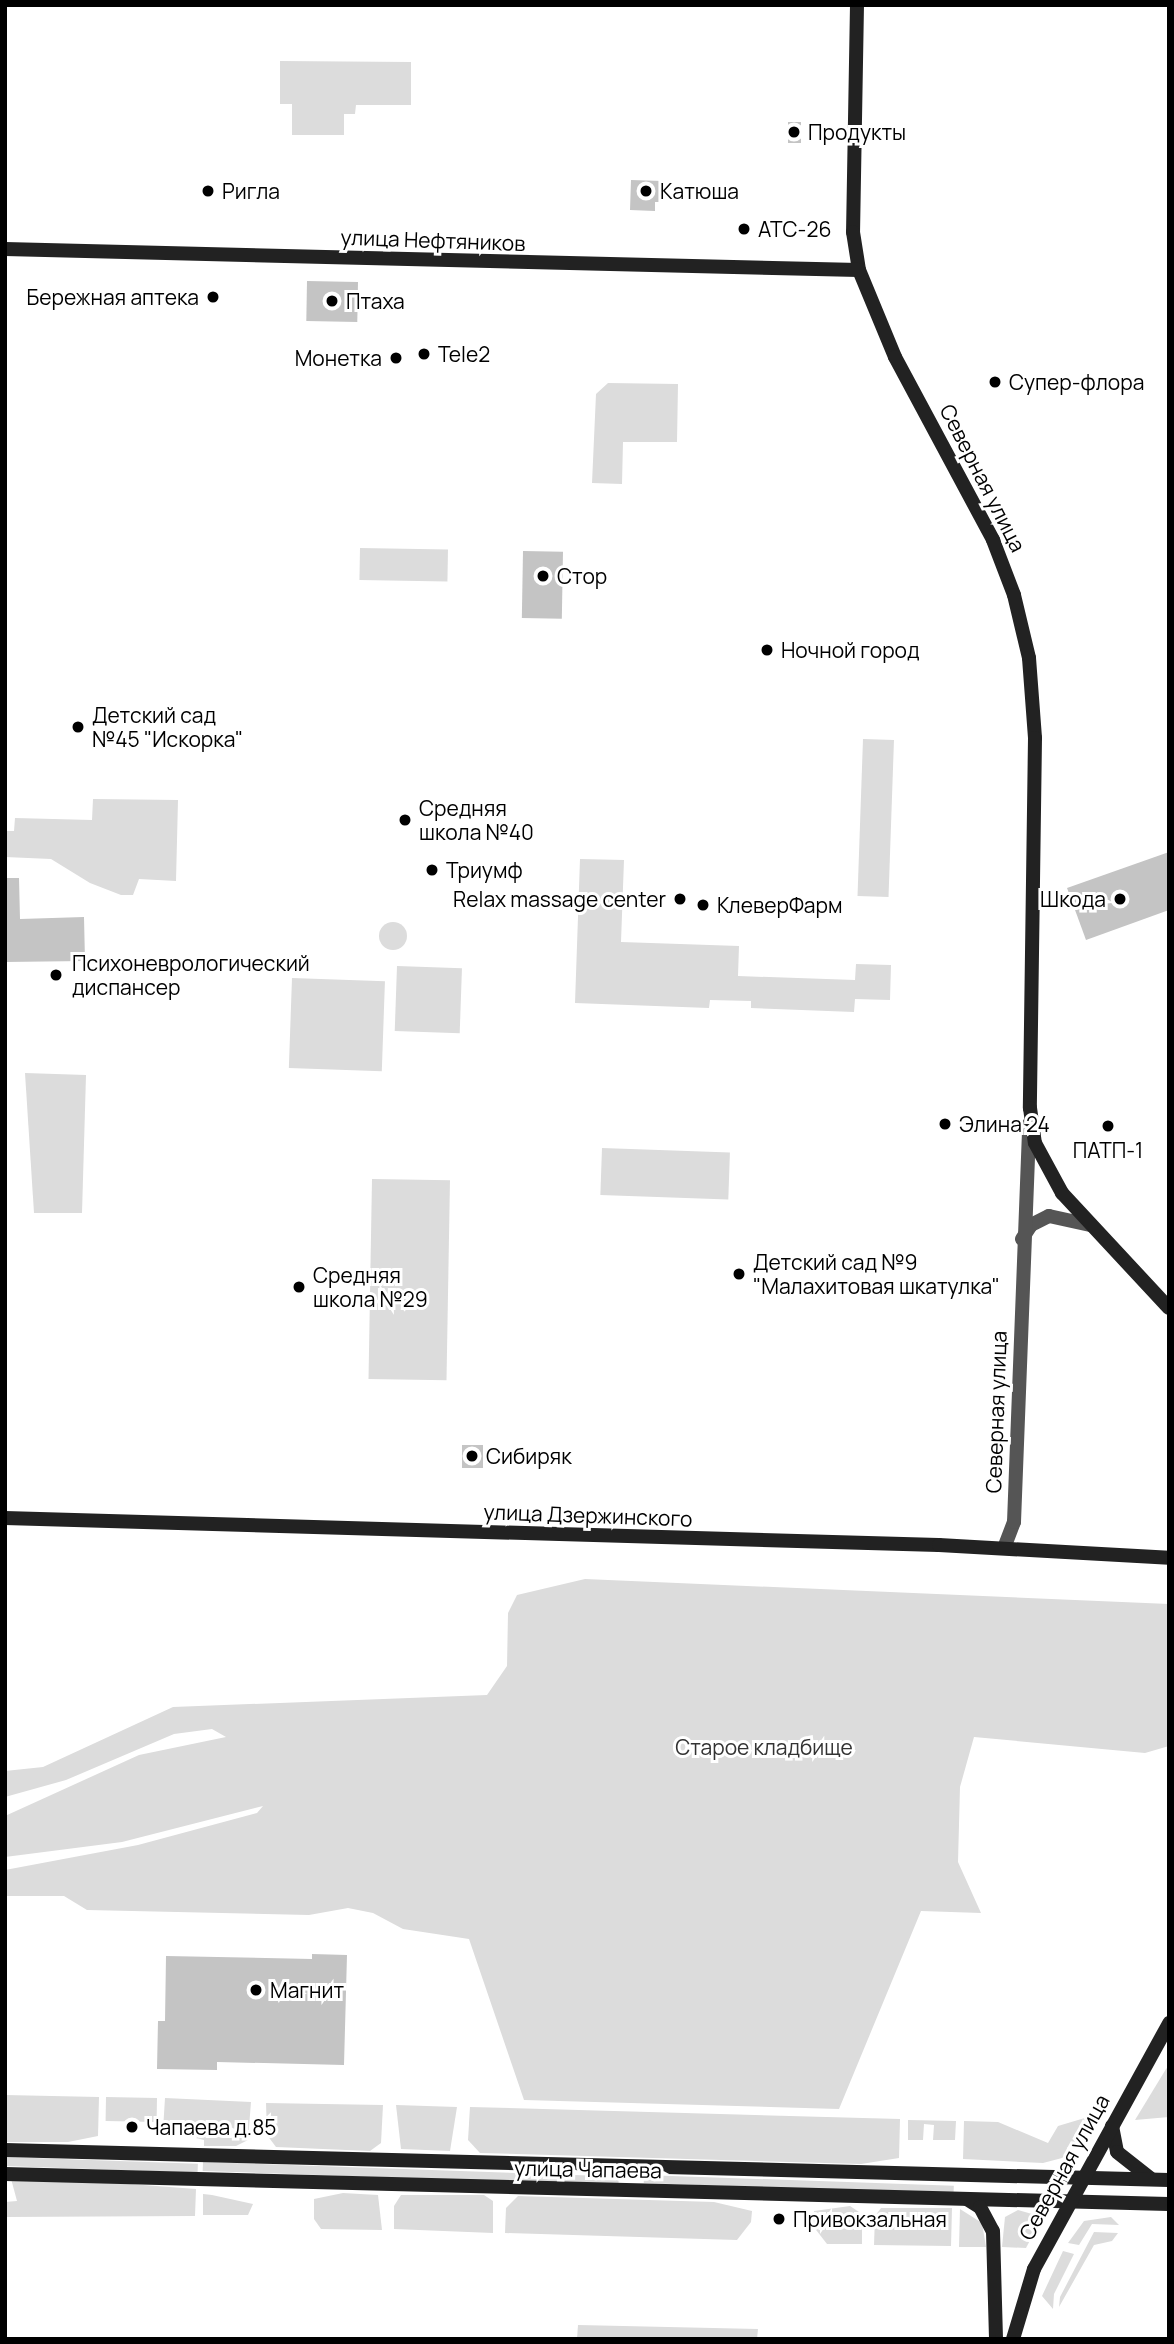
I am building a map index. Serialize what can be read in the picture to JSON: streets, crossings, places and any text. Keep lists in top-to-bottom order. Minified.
{"streets":{"main road":["улица Нефтяников","Северная улица","улица Дзержинского","улица Чапаева"]},"crossings":[["улица Нефтяников","Северная улица"],["Северная улица","улица Дзержинского"],["Северная улица","улица Чапаева"]],"parks":["Старое кладбище"],"places":["Продукты","Ригла","Катюша","АТС-26","Бережная аптека","Птаха","Tele2","Монетка","Супер-флора","Стор","Ночной город","Детский сад №45 \"Искорка\"","Средняя школа №40","Триумф","Relax massage center","Шкода","КлеверФарм","Психоневрологический диспансер","Элина 24","ПАТП-1","Детский сад №9 \"Малахитовая шкатулка\"","Средняя школа №29","Сибиряк","Магнит","Чапаева д.85","Привокзальная"]}
